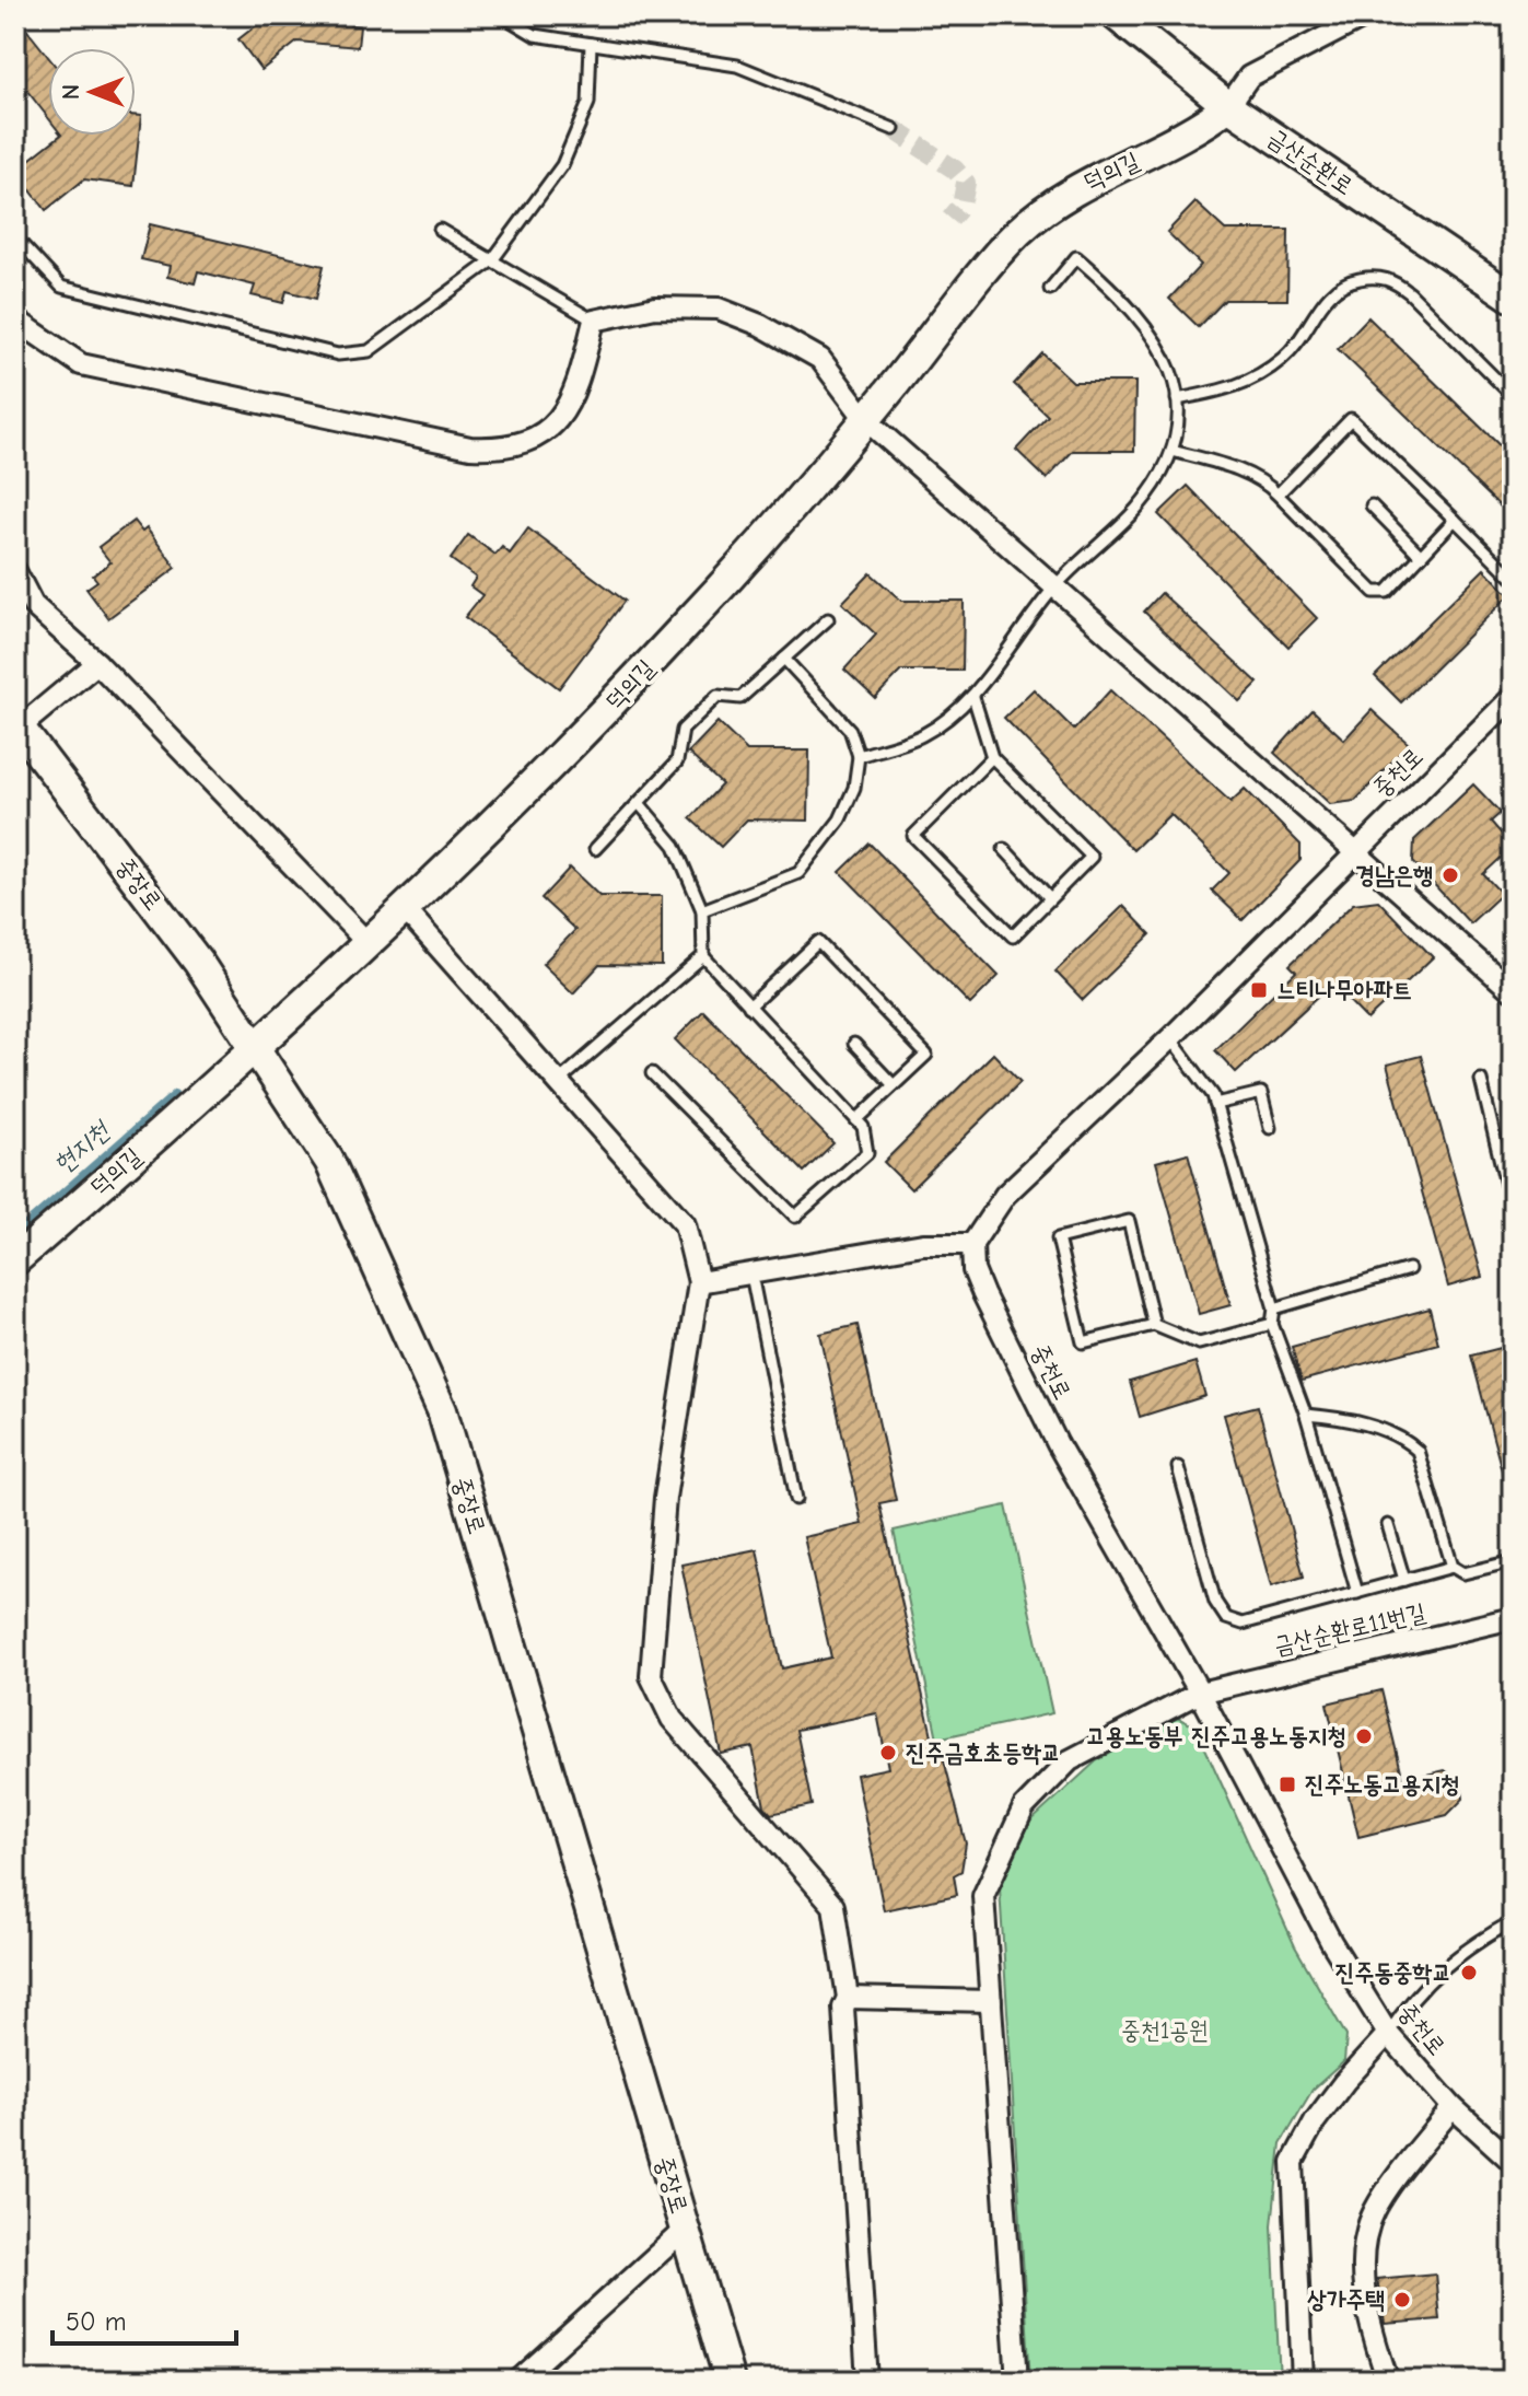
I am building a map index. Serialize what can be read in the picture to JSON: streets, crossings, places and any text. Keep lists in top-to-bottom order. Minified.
{"streets":{"street":["금산순환로","덕의길","중천로","중장로","금산순환로11번길"]},"crossings":[["금산순환로","덕의길"],["덕의길","중장로"],["중천로","금산순환로11번길"]],"water":["현지천"],"parks":["중천1공원"],"places":{"other":["경남은행","고용노동부 진주고용노동지청","진주금호초등학교","진주동중학교","상가주택"],"transit":["느티나무아파트","진주노동고용지청"]},"scale_bar":"50 m","north":"left"}
